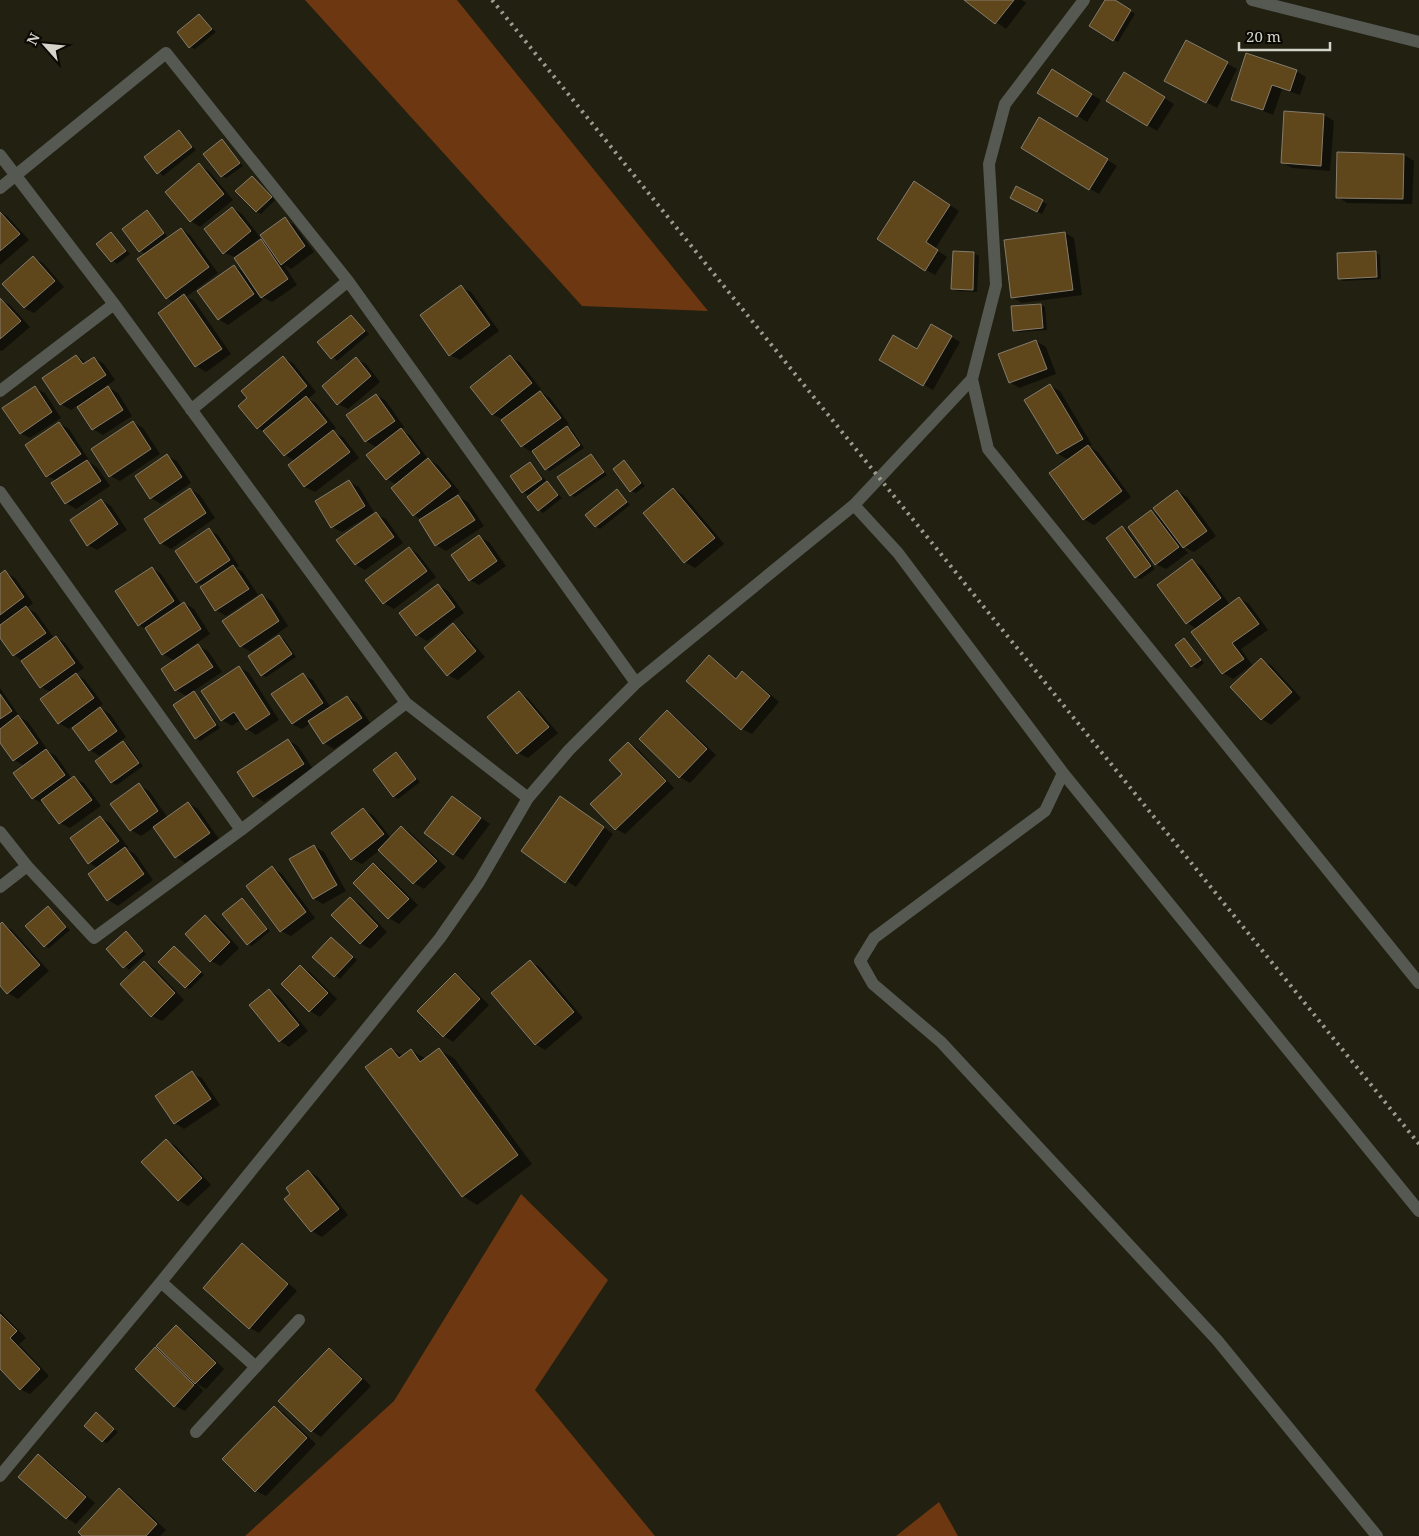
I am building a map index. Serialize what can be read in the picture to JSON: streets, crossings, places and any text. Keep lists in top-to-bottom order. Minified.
{"scale_bar":"20 m","north":"top left"}
